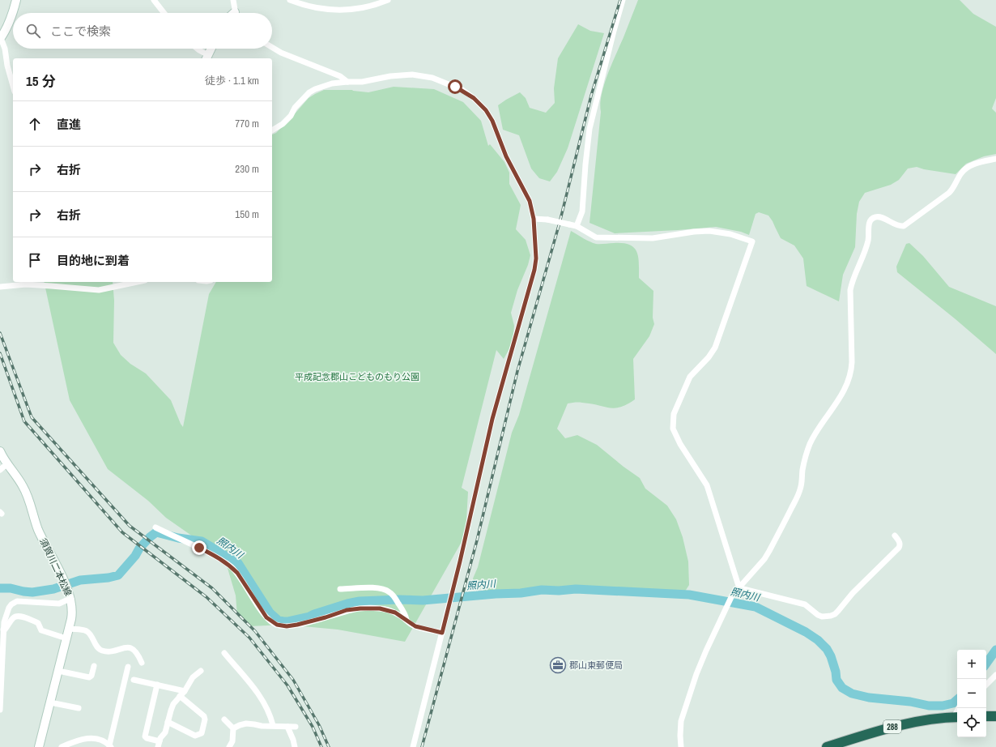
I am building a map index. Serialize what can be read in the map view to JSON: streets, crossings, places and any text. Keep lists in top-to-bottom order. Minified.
{"streets":{"highway":["288"],"main road":["須賀川二本松線"]},"water":["照内川"],"parks":["平成記念郡山こどものもり公園"],"places":{"office":["郡山東郵便局"]},"page":{"search":"ここで検索","heading":["15 分","徒歩 · 1.1 km"],"list":[["直進","770 m"],["右折","230 m"],["右折","150 m"],"目的地に到着"],"map_buttons":["+","−"]}}
